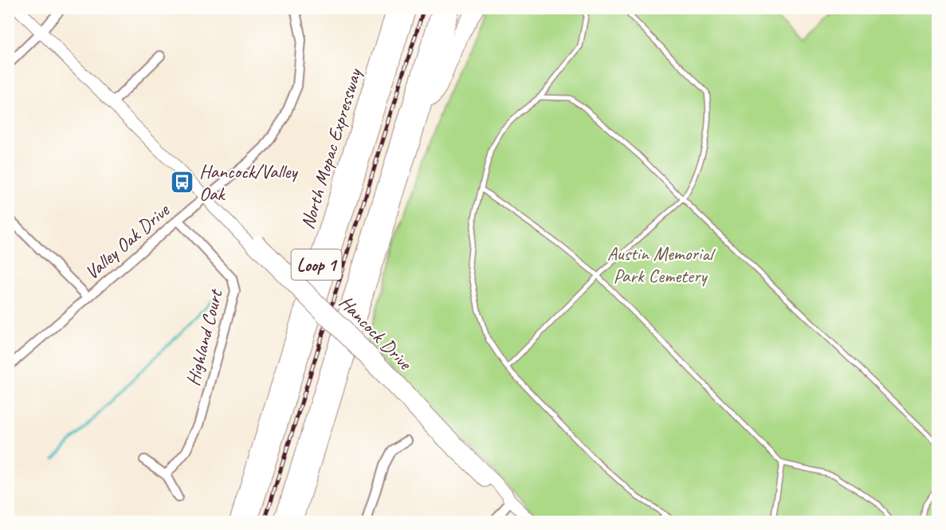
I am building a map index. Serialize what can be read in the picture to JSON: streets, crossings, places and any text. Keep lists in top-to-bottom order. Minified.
{"streets":{"highway":["North Mopac Expressway","Loop 1"],"street":["Valley Oak Drive","Hancock Drive","Highland Court"]},"crossings":[["Valley Oak Drive","Hancock Drive"],["Valley Oak Drive","Highland Court"]],"parks":["Austin Memorial Park Cemetery"],"places":{"bus stop":["Hancock/Valley Oak"]}}
